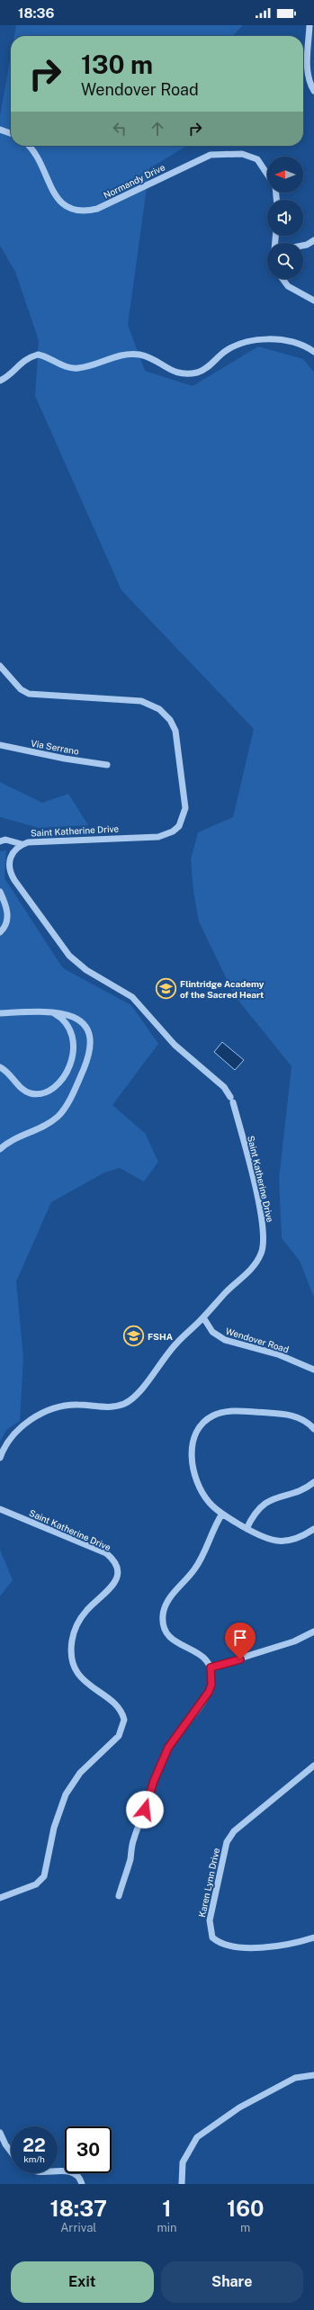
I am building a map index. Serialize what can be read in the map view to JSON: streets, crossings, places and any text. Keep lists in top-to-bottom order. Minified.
{"streets":{"street":["Normandy Drive","Via Serrano","Saint Katherine Drive","Wendover Road","Karen Lynn Drive"]},"crossings":[["Saint Katherine Drive","Wendover Road"]],"places":{"school or university":["Flintridge Academy of the Sacred Heart","FSHA"]},"north":"left","page":{"status":"18:36","turn":["130 m","Wendover Road"],"speed":"22 km/h","limit":"30","eta":["18:37","Arrival","1","min","160","m"],"buttons":["Exit","Share"]}}
